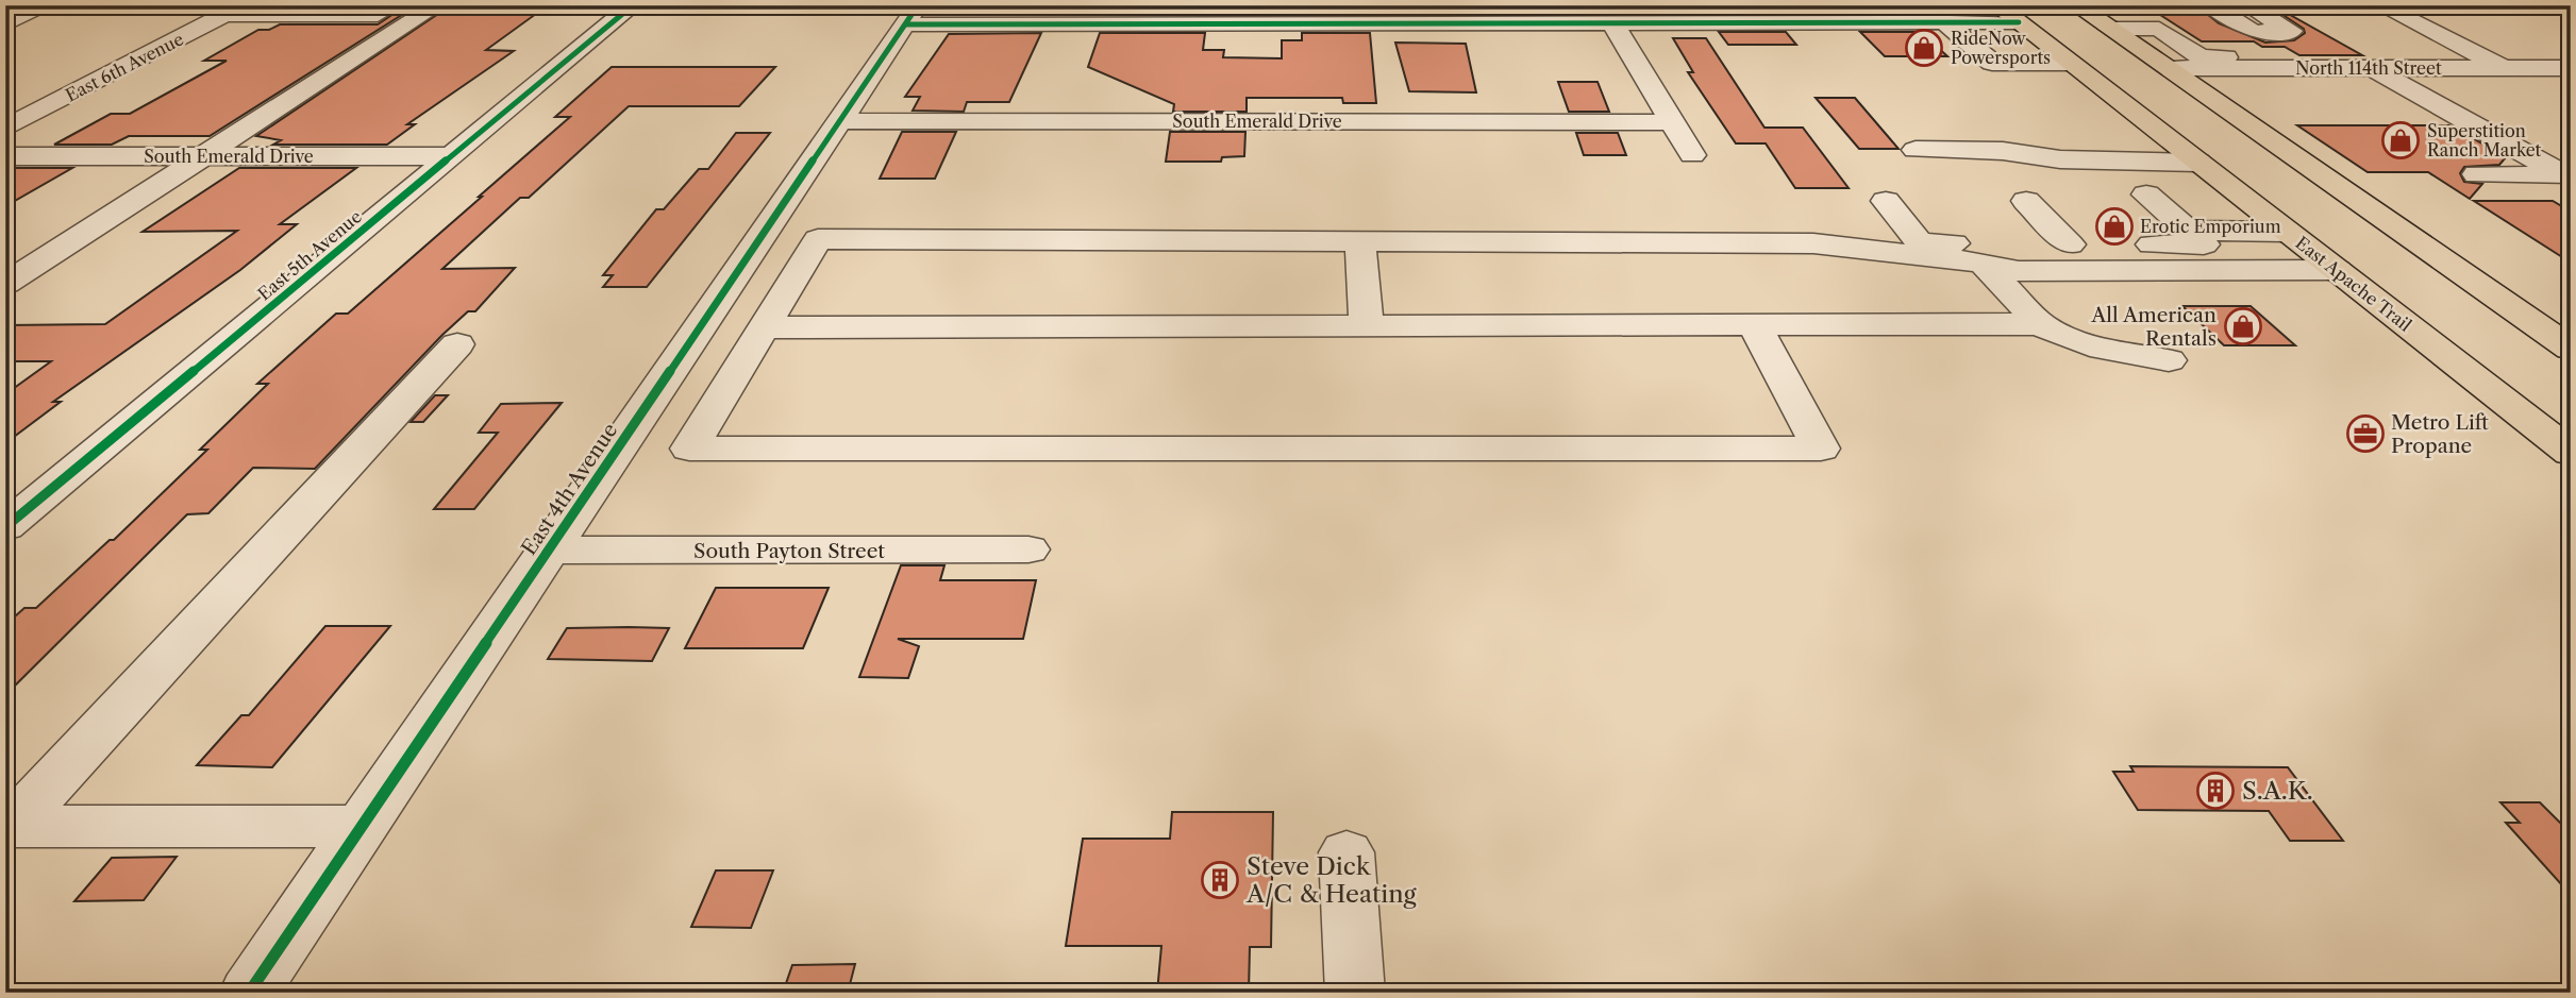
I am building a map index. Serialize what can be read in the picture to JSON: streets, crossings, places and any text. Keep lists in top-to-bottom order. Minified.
{"streets":{"main road":["East Apache Trail"],"street":["East 6th Avenue","North 114th Street","South Emerald Drive","East 5th Avenue","East 4th Avenue","South Payton Street"]},"crossings":[["South Emerald Drive","East 5th Avenue"],["South Emerald Drive","East 4th Avenue"],["East 4th Avenue","South Payton Street"]],"places":{"shop":["RideNow Powersports","Superstition Ranch Market","Erotic Emporium","All American Rentals"],"office":["Metro Lift Propane"],"building":["S.A.K.","Steve Dick A/C & Heating"]}}
